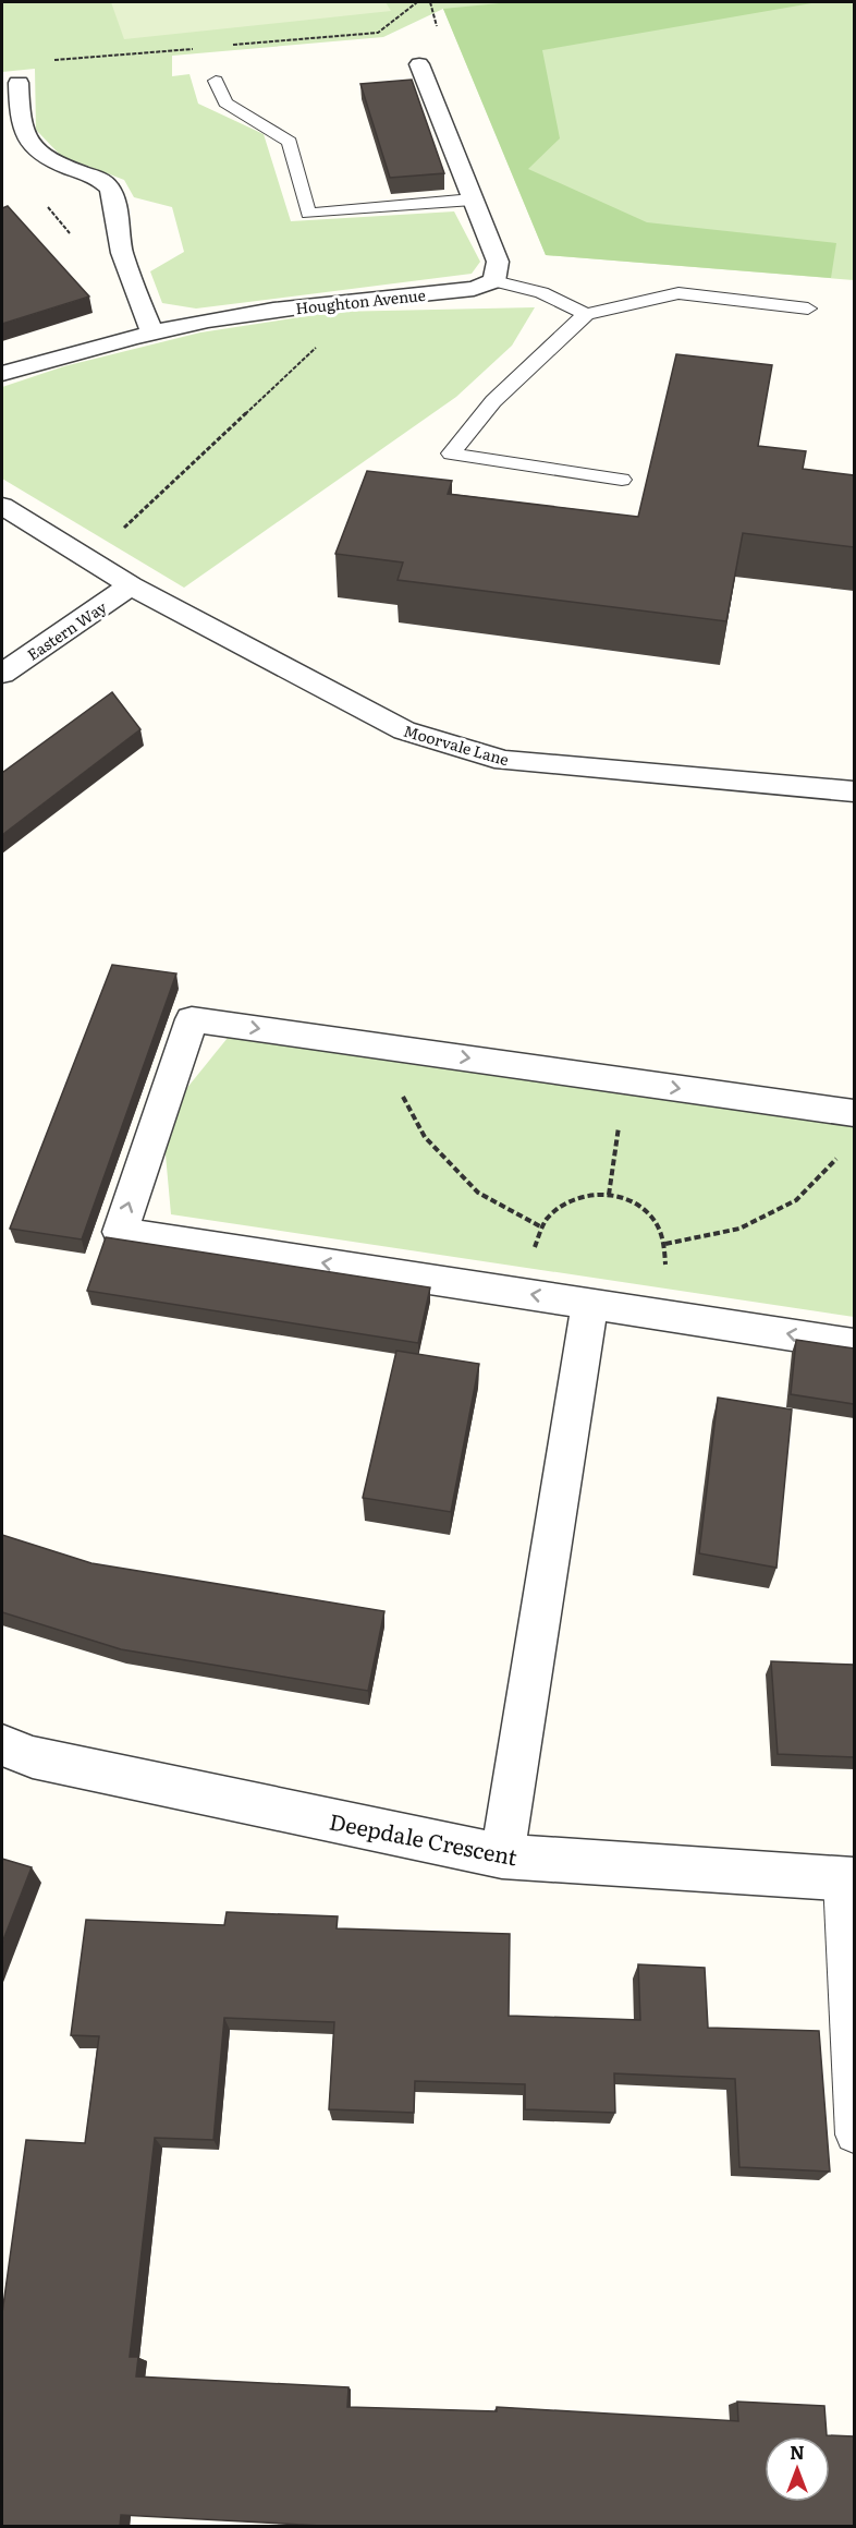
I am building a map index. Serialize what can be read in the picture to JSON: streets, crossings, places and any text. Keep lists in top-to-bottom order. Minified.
{"streets":{"street":["Houghton Avenue","Eastern Way","Moorvale Lane","Deepdale Crescent"]},"crossings":[["Eastern Way","Moorvale Lane"]],"north":"top"}
